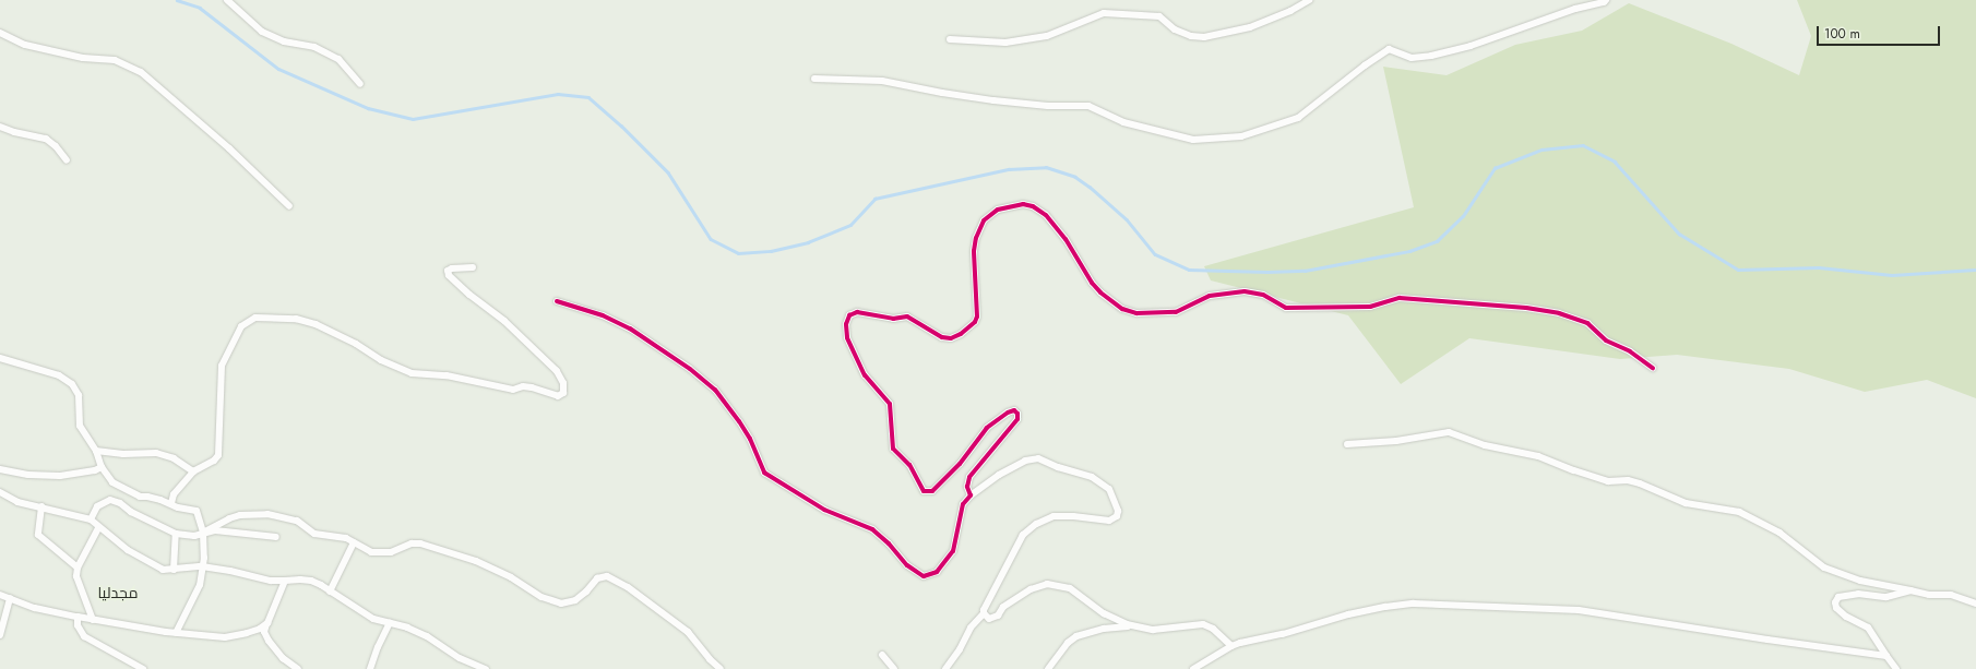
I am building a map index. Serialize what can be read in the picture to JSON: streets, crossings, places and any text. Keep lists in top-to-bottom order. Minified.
{"districts":["مجدليا"],"scale_bar":"100 m"}
